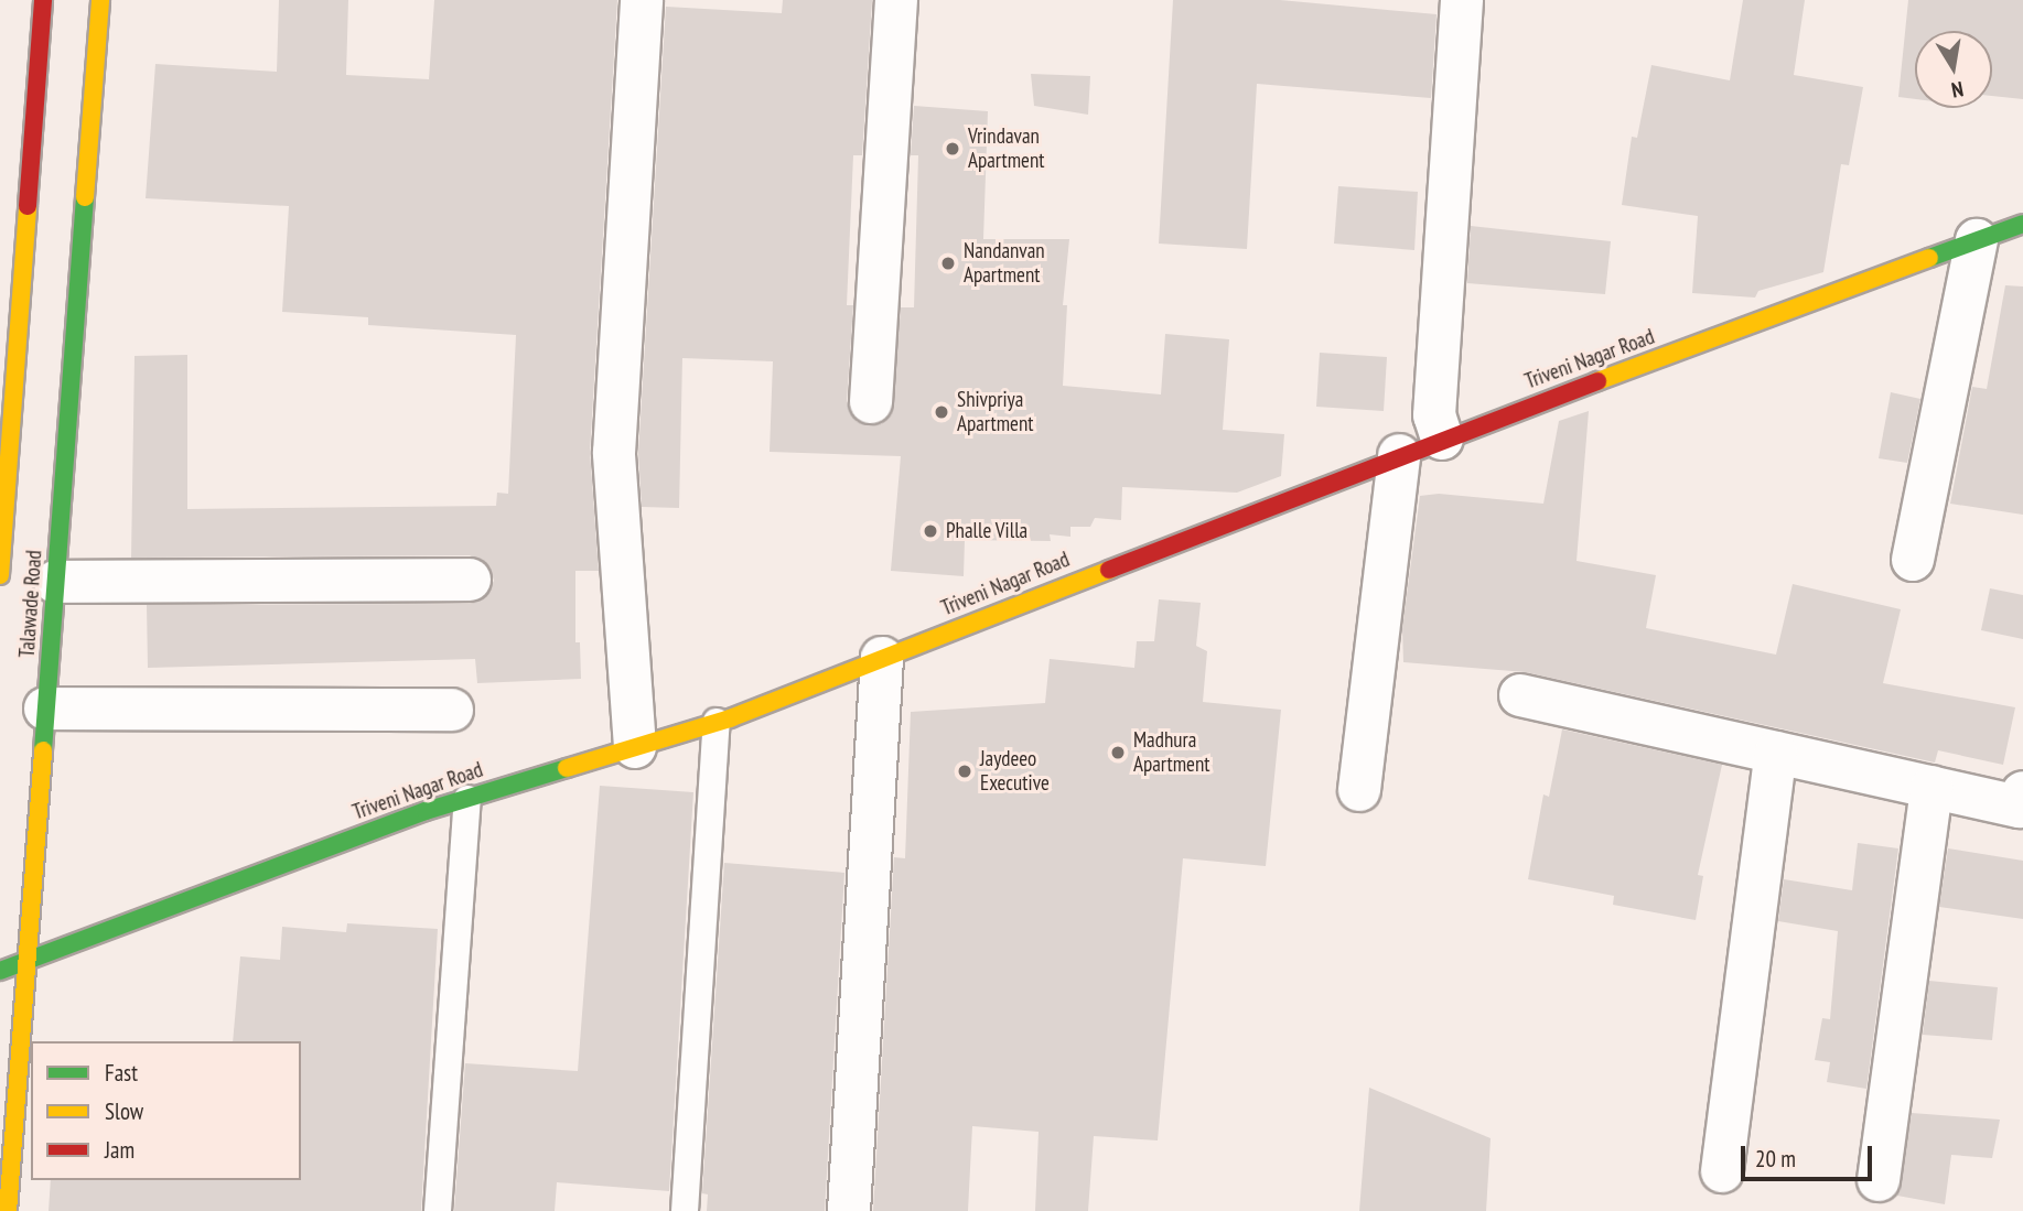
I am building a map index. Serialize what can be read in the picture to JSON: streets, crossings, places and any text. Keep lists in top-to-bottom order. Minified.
{"streets":{"street":["Triveni Nagar Road","Talawade Road"]},"crossings":[["Triveni Nagar Road","Talawade Road"]],"places":["Vrindavan Apartment","Nandanvan Apartment","Shivpriya Apartment","Phalle Villa","Madhura Apartment","Jaydeeo Executive"],"legend":["Fast","Slow","Jam"],"scale_bar":"20 m","north":"bottom"}
